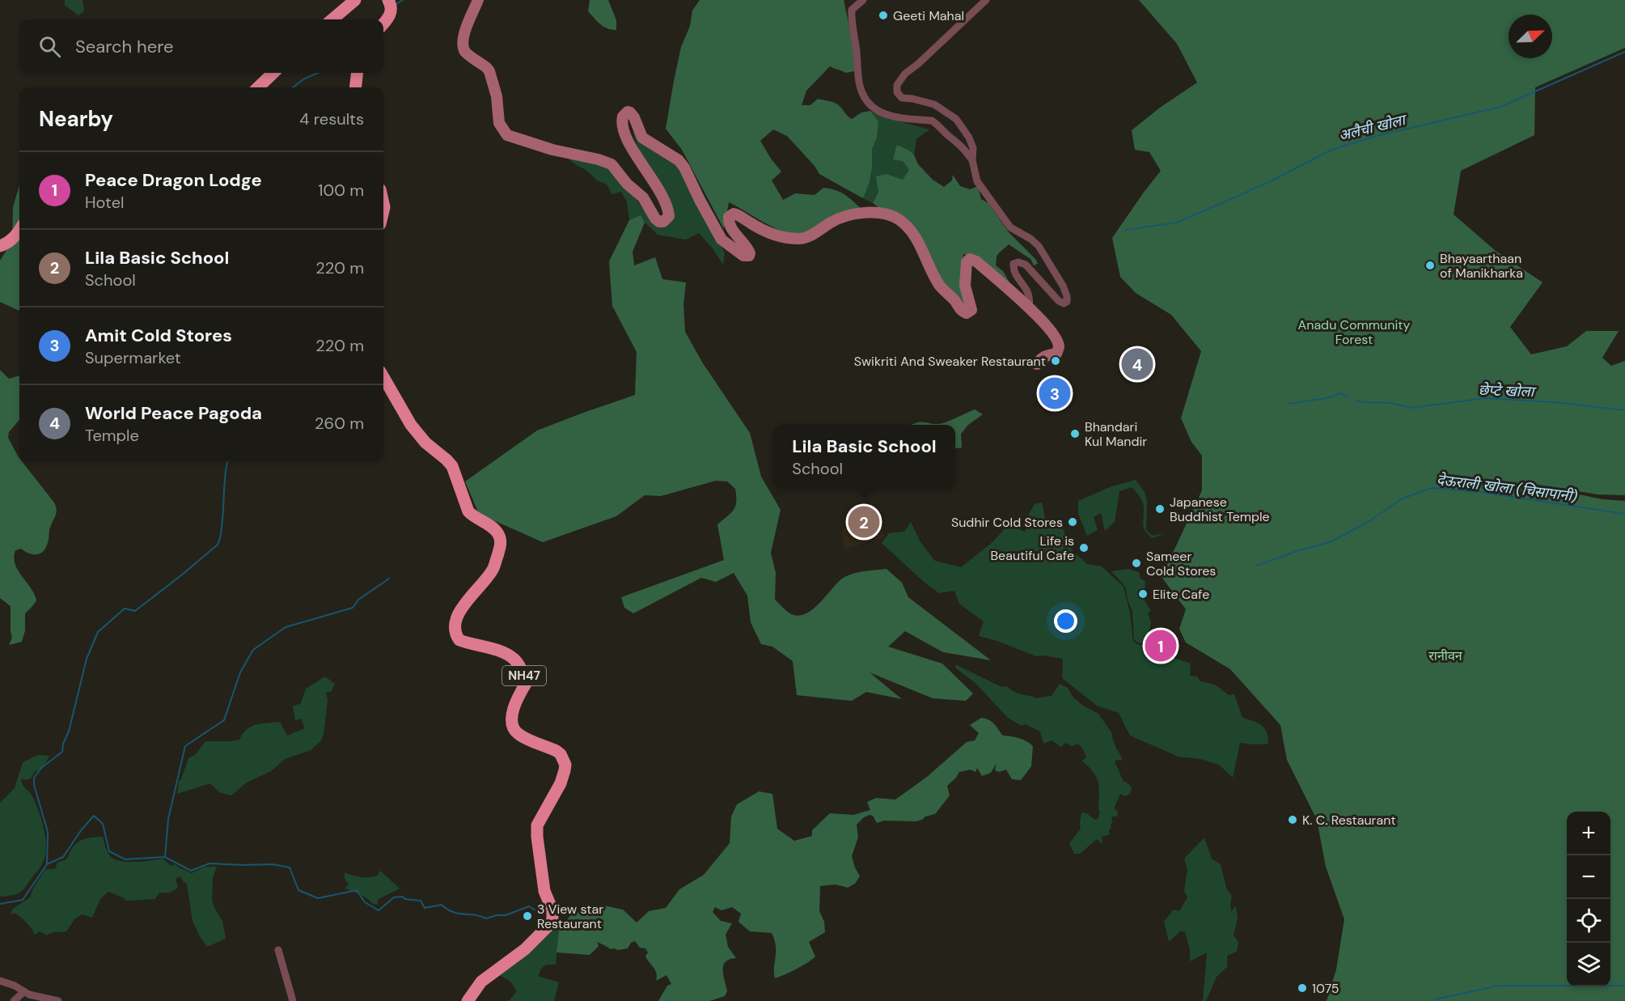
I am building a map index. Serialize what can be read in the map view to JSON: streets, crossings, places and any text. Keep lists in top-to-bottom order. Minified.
{"streets":{"highway":["NH47"]},"water":["अलैची खोला","छेप्टे खोला","देऊराली खोला (चिसापानी)"],"parks":["Anadu Community Forest","रानीवन"],"places":["Geeti Mahal","Bhayaarthaan of Manikharka","Swikriti And Sweaker Restaurant","Bhandari Kul Mandir","Japanese Buddhist Temple","Sudhir Cold Stores","Life is Beautiful Cafe","Sameer Cold Stores","Elite Cafe","K. C. Restaurant","3 View star Restaurant","1075"],"north":"top right","page":{"search":"Search here","heading":["Nearby","4 results"],"list":[{"mark":"1","name":"Peace Dragon Lodge","note":"Hotel","value":"100 m"},{"mark":"2","name":"Lila Basic School","note":"School","value":"220 m"},{"mark":"3","name":"Amit Cold Stores","note":"Supermarket","value":"220 m"},{"mark":"4","name":"World Peace Pagoda","note":"Temple","value":"260 m"}],"pins":["4","3","2","1"],"popup":["Lila Basic School","School"],"map_buttons":["+","−"]}}
